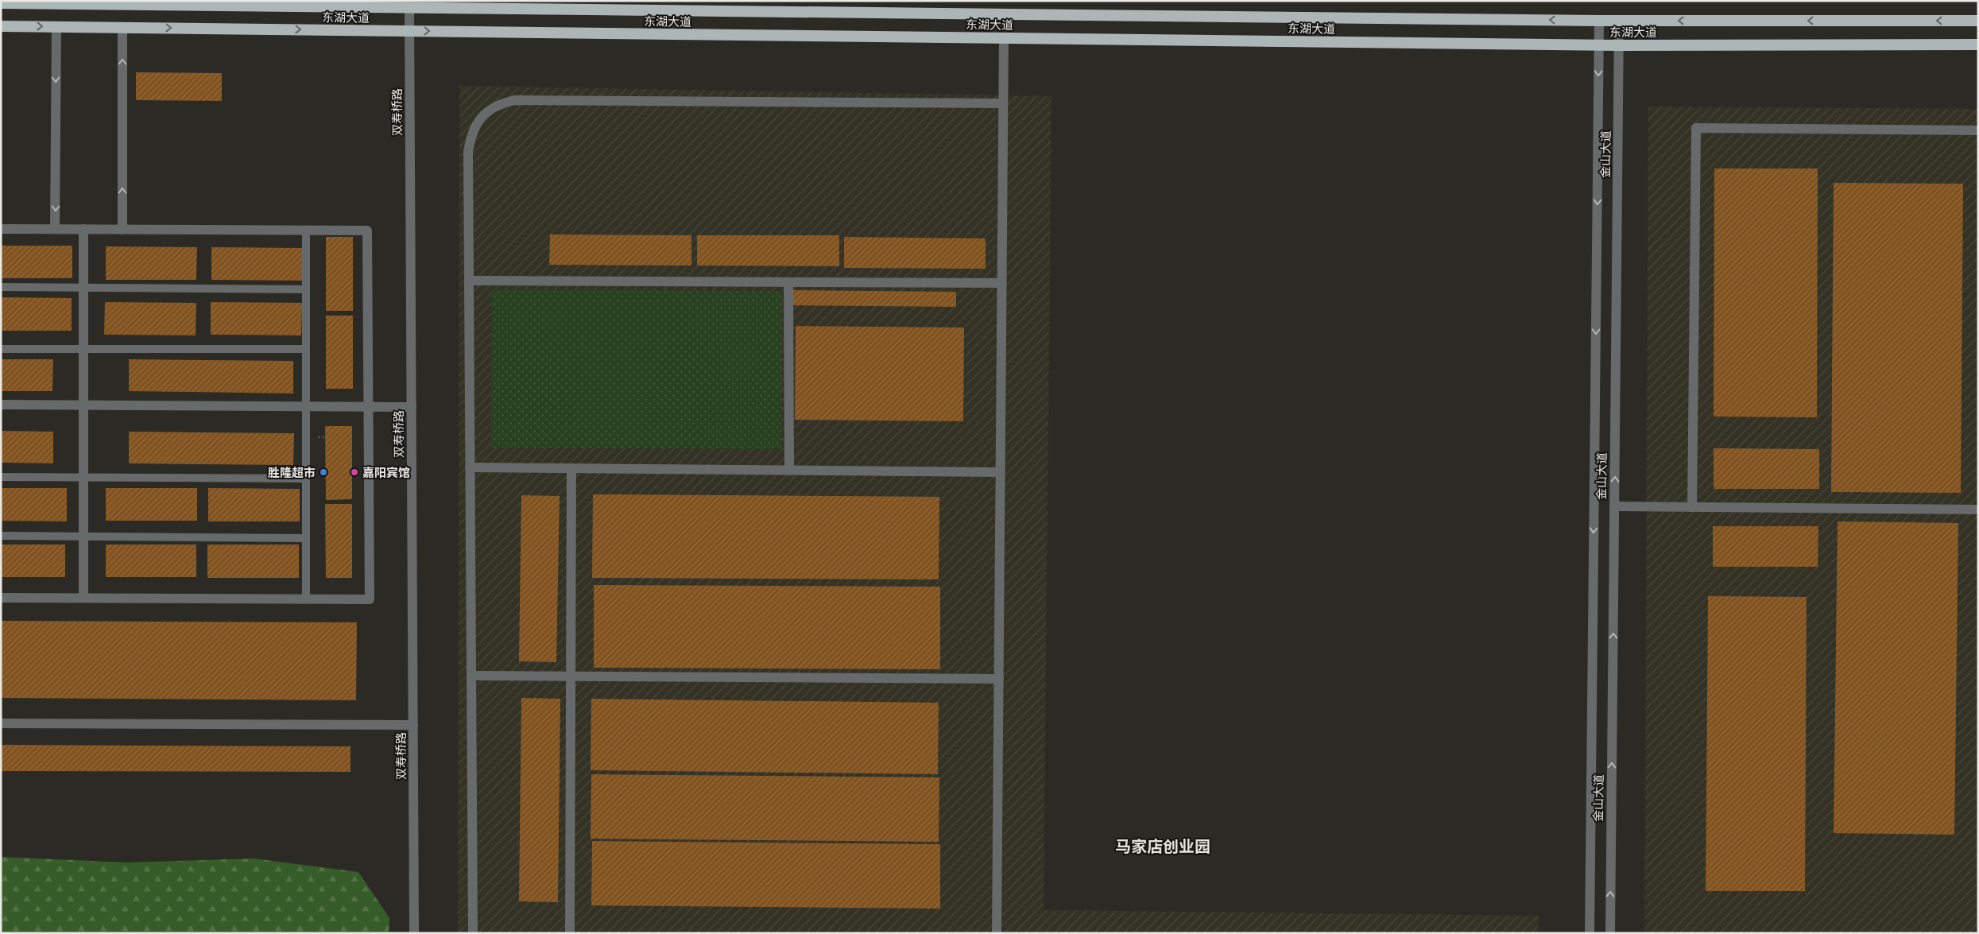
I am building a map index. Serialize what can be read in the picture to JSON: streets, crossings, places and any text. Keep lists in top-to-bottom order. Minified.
{"streets":{"highway":["东湖大道"],"street":["双寿桥路","金山大道"]},"crossings":[["东湖大道","双寿桥路"],["东湖大道","金山大道"]],"districts":["马家店创业园"],"places":["胜隆超市","嘉阳宾馆"]}
